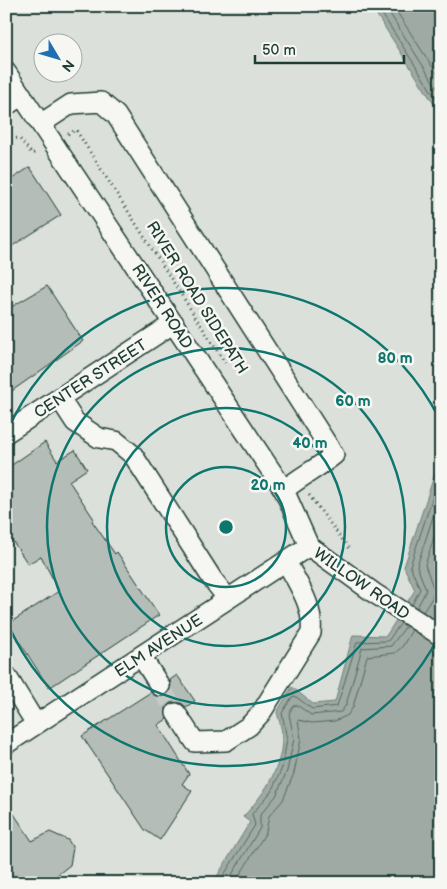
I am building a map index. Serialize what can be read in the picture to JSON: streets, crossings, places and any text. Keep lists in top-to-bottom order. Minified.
{"streets":{"street":["RIVER ROAD","CENTER STREET","WILLOW ROAD","ELM AVENUE"],"path":["RIVER ROAD SIDEPATH"]},"crossings":[["RIVER ROAD","CENTER STREET"],["RIVER ROAD","WILLOW ROAD"],["RIVER ROAD","ELM AVENUE"],["WILLOW ROAD","ELM AVENUE"]],"scale_bar":"50 m","north":"bottom right","rings":["80 m","60 m","40 m","20 m"]}
